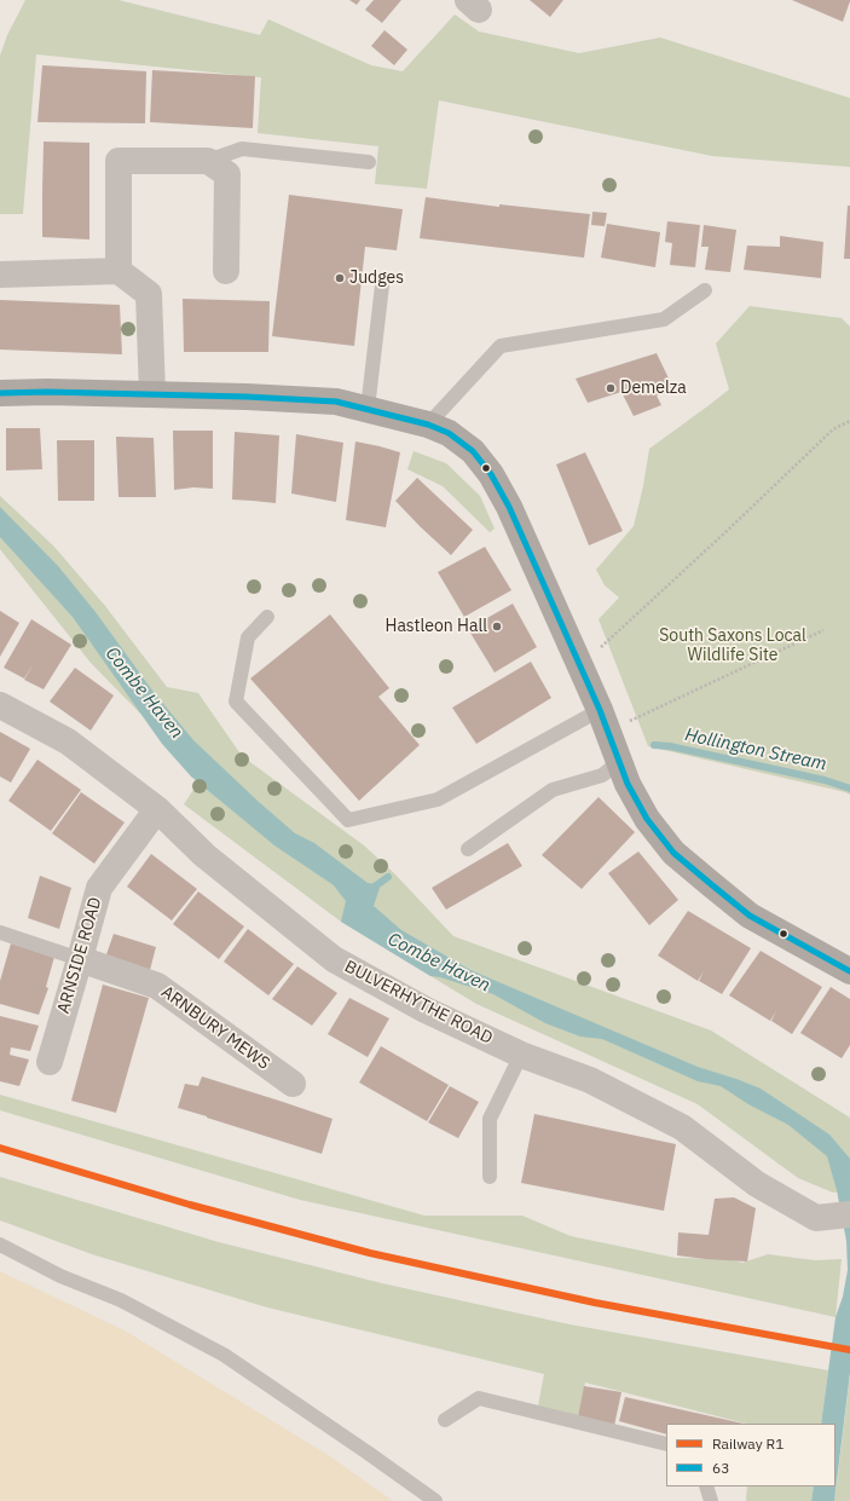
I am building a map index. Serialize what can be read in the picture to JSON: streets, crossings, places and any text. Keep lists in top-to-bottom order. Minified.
{"streets":{"street":["ARNSIDE ROAD","BULVERHYTHE ROAD","ARNBURY MEWS"]},"crossings":[["ARNSIDE ROAD","BULVERHYTHE ROAD"],["ARNSIDE ROAD","ARNBURY MEWS"]],"water":["Combe Haven","Hollington Stream"],"parks":["South Saxons Local Wildlife Site"],"places":["Judges","Demelza","Hastleon Hall"],"lines":["transit line 63","rail line R1"],"legend":["Railway R1","63"]}
